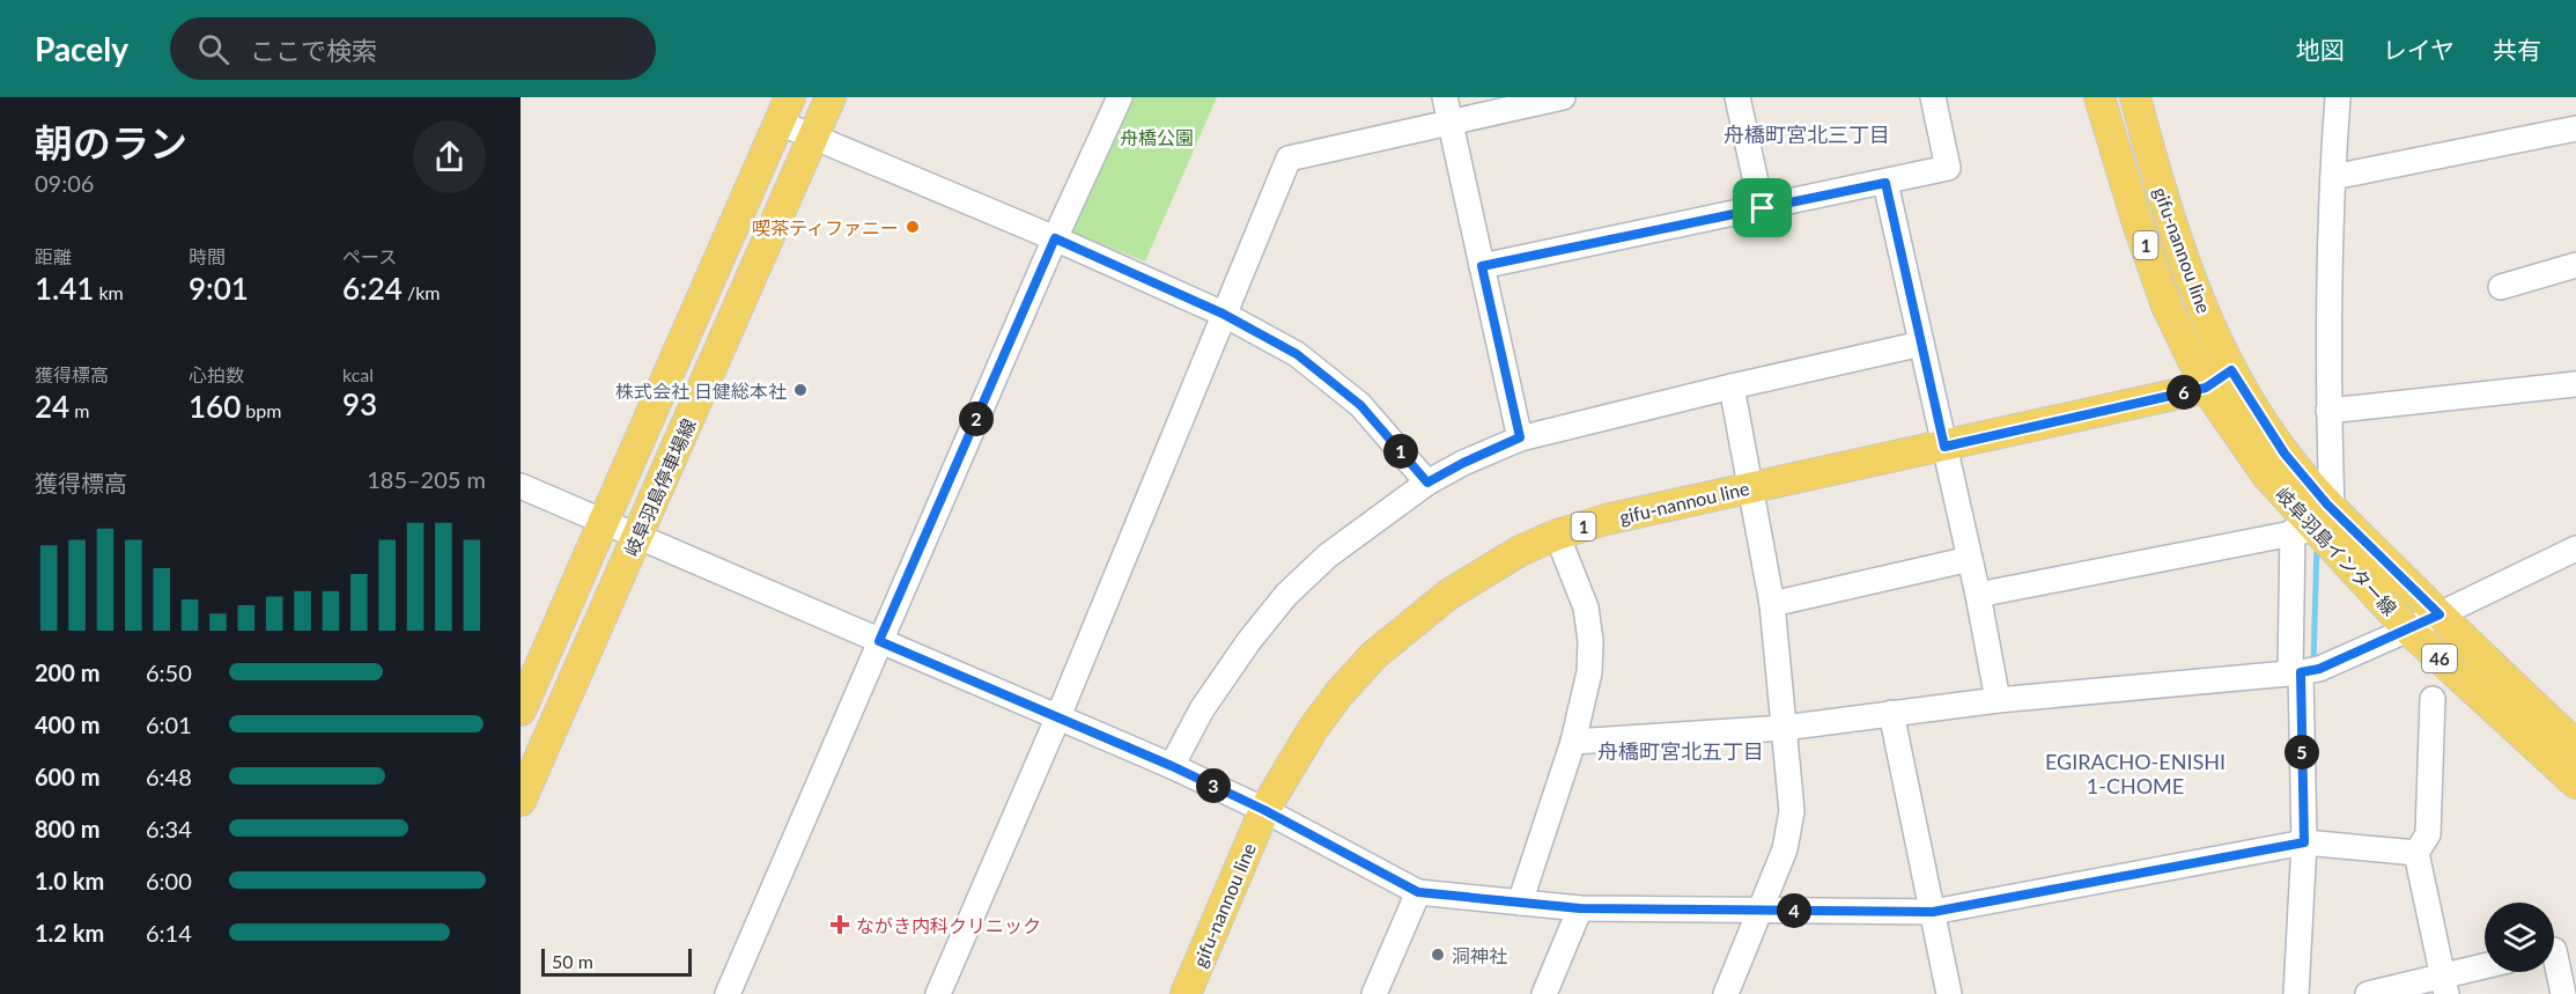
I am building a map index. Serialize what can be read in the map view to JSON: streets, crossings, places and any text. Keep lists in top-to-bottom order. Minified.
{"streets":{"main road":["1","gifu-nannou line","岐阜羽島停車場線","岐阜羽島インター線","46"]},"crossings":[["gifu-nannou line","岐阜羽島インター線"]],"districts":["舟橋町宮北三丁目","舟橋町宮北五丁目","EGIRACHO-ENISHI 1-CHOME"],"parks":["舟橋公園"],"places":{"other":["喫茶ティファニー","株式会社 日健総本社","洞神社"],"health":["ながき内科クリニック"]},"scale_bar":"50 m","page":{"header":"Pacely","search":"ここで検索","nav":["地図","レイヤ","共有"],"heading":["朝のラン","09:06"],"stats":[["距離","1.41 km"],["時間","9:01"],["ペース","6:24 /km"],["獲得標高","24 m"],["心拍数","160 bpm"],["kcal","93"]],"pins":["6","2","1","5","3","4"],"chart":["獲得標高","185–205 m"],"list":[{"name":"200 m","note":"6:50"},{"name":"400 m","note":"6:01"},{"name":"600 m","note":"6:48"},{"name":"800 m","note":"6:34"},{"name":"1.0 km","note":"6:00"},{"name":"1.2 km","note":"6:14"}],"scale":"50 m"}}
